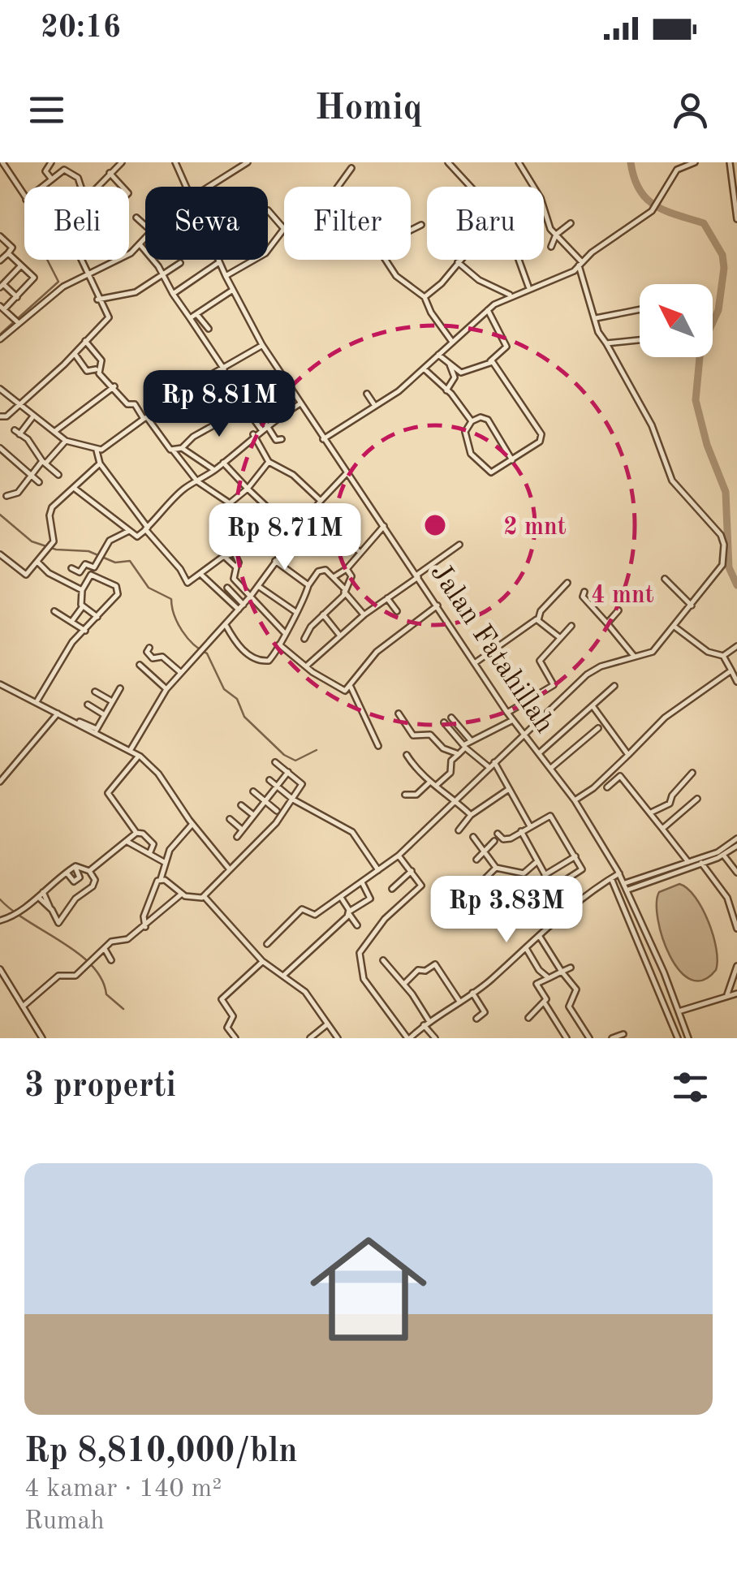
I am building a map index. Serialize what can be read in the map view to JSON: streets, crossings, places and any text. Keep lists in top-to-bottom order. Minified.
{"streets":{"street":["Jalan Fatahillah"]},"north":"top left","page":{"status":"20:16","header":"Homiq","chip":["Beli","Sewa","Filter","Baru"],"price":["Rp 8.81M","Rp 8.71M","Rp 3.83M"],"heading":"3 properti","list":[{"name":"Rp 8,810,000/bln","note":"4 kamar · 140 m² · Rumah"}]},"rings":["2 mnt","4 mnt"]}
